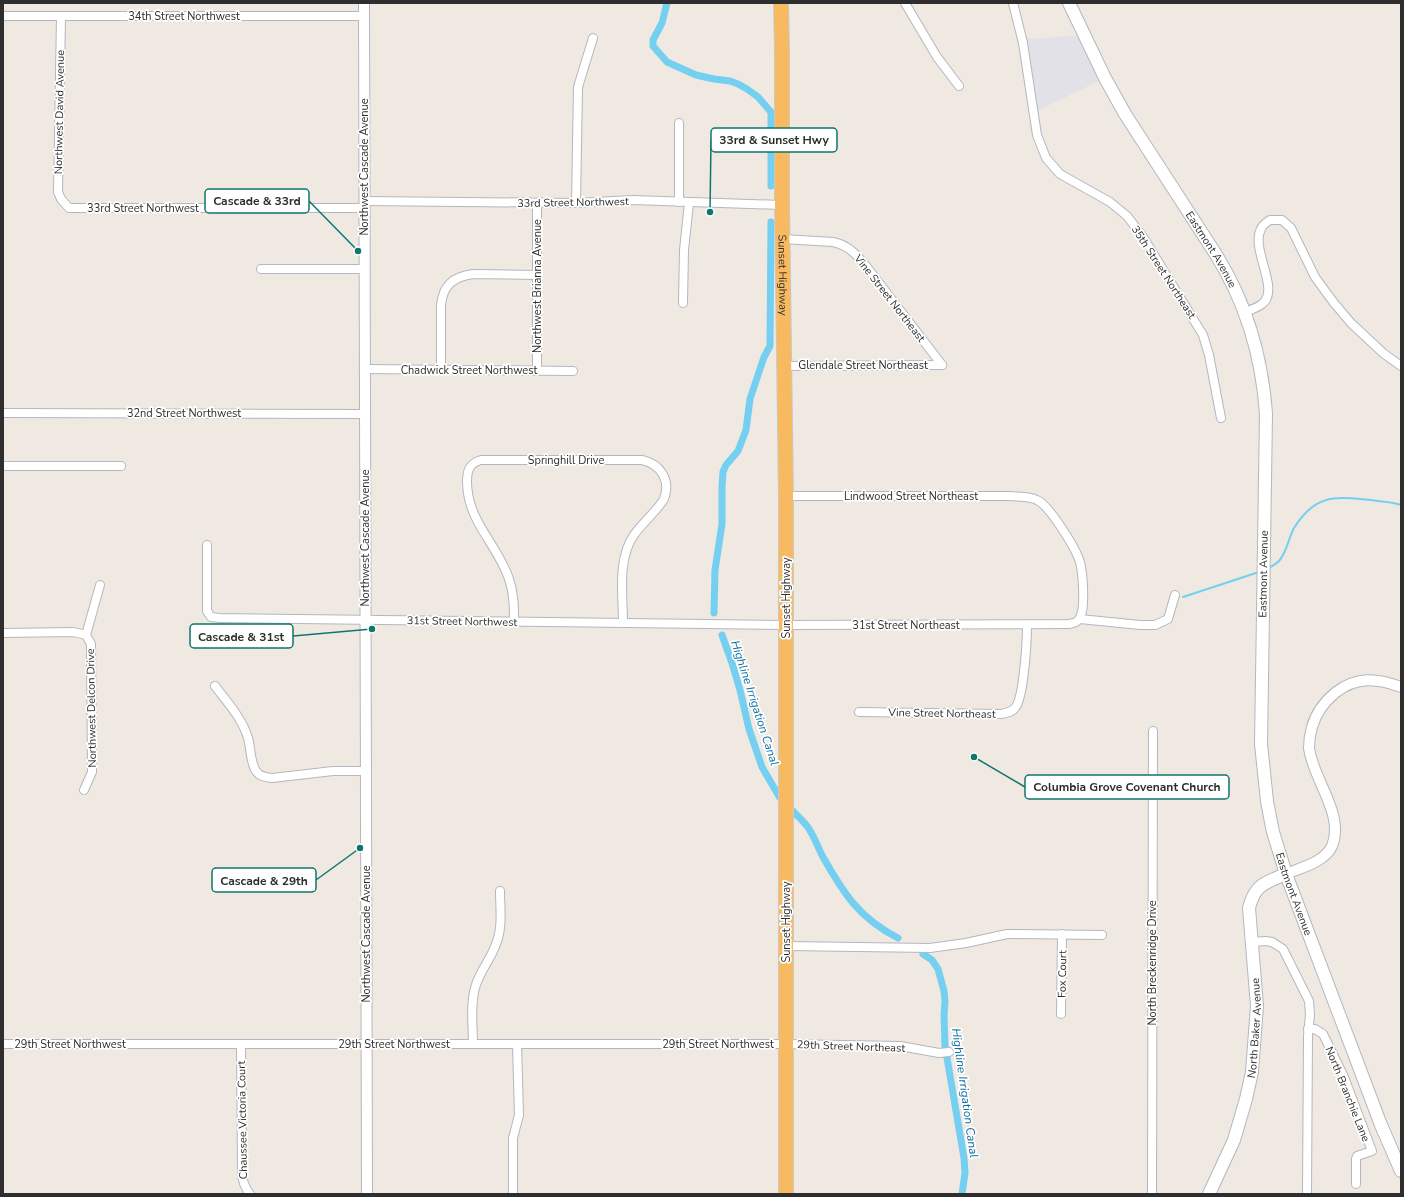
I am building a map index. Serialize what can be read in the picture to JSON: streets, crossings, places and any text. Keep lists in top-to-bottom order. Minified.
{"streets":{"highway":["Sunset Highway"],"main road":["Eastmont Avenue","North Baker Avenue"],"street":["34th Street Northwest","Northwest David Avenue","Northwest Cascade Avenue","33rd Street Northwest","35th Street Northeast","Northwest Brianna Avenue","Vine Street Northeast","Glendale Street Northeast","Chadwick Street Northwest","32nd Street Northwest","Springhill Drive","Lindwood Street Northeast","31st Street Northwest","31st Street Northeast","Northwest Delcon Drive","North Breckenridge Drive","Fox Court","29th Street Northwest","29th Street Northeast","North Branchie Lane","Chaussee Victoria Court"]},"crossings":[["34th Street Northwest","Northwest David Avenue"],["34th Street Northwest","Northwest Cascade Avenue"],["Northwest David Avenue","33rd Street Northwest"],["Northwest Cascade Avenue","33rd Street Northwest"],["Northwest Cascade Avenue","Chadwick Street Northwest"],["Northwest Cascade Avenue","32nd Street Northwest"],["Northwest Cascade Avenue","31st Street Northwest"],["Northwest Cascade Avenue","29th Street Northwest"],["33rd Street Northwest","Sunset Highway"],["33rd Street Northwest","Northwest Brianna Avenue"],["Eastmont Avenue","North Baker Avenue"],["Sunset Highway","Vine Street Northeast"],["Sunset Highway","Glendale Street Northeast"],["Sunset Highway","Lindwood Street Northeast"],["Sunset Highway","31st Street Northwest"],["Sunset Highway","31st Street Northeast"],["Sunset Highway","29th Street Northwest"],["Sunset Highway","29th Street Northeast"],["Northwest Brianna Avenue","Chadwick Street Northwest"],["Vine Street Northeast","Glendale Street Northeast"],["Vine Street Northeast","31st Street Northeast"],["Springhill Drive","31st Street Northwest"],["31st Street Northwest","31st Street Northeast"],["North Baker Avenue","North Branchie Lane"],["29th Street Northwest","29th Street Northeast"],["29th Street Northwest","Chaussee Victoria Court"]],"water":["Highline Irrigation Canal"],"places":["33rd & Sunset Hwy","Cascade & 33rd","Cascade & 31st","Columbia Grove Covenant Church","Cascade & 29th"]}
